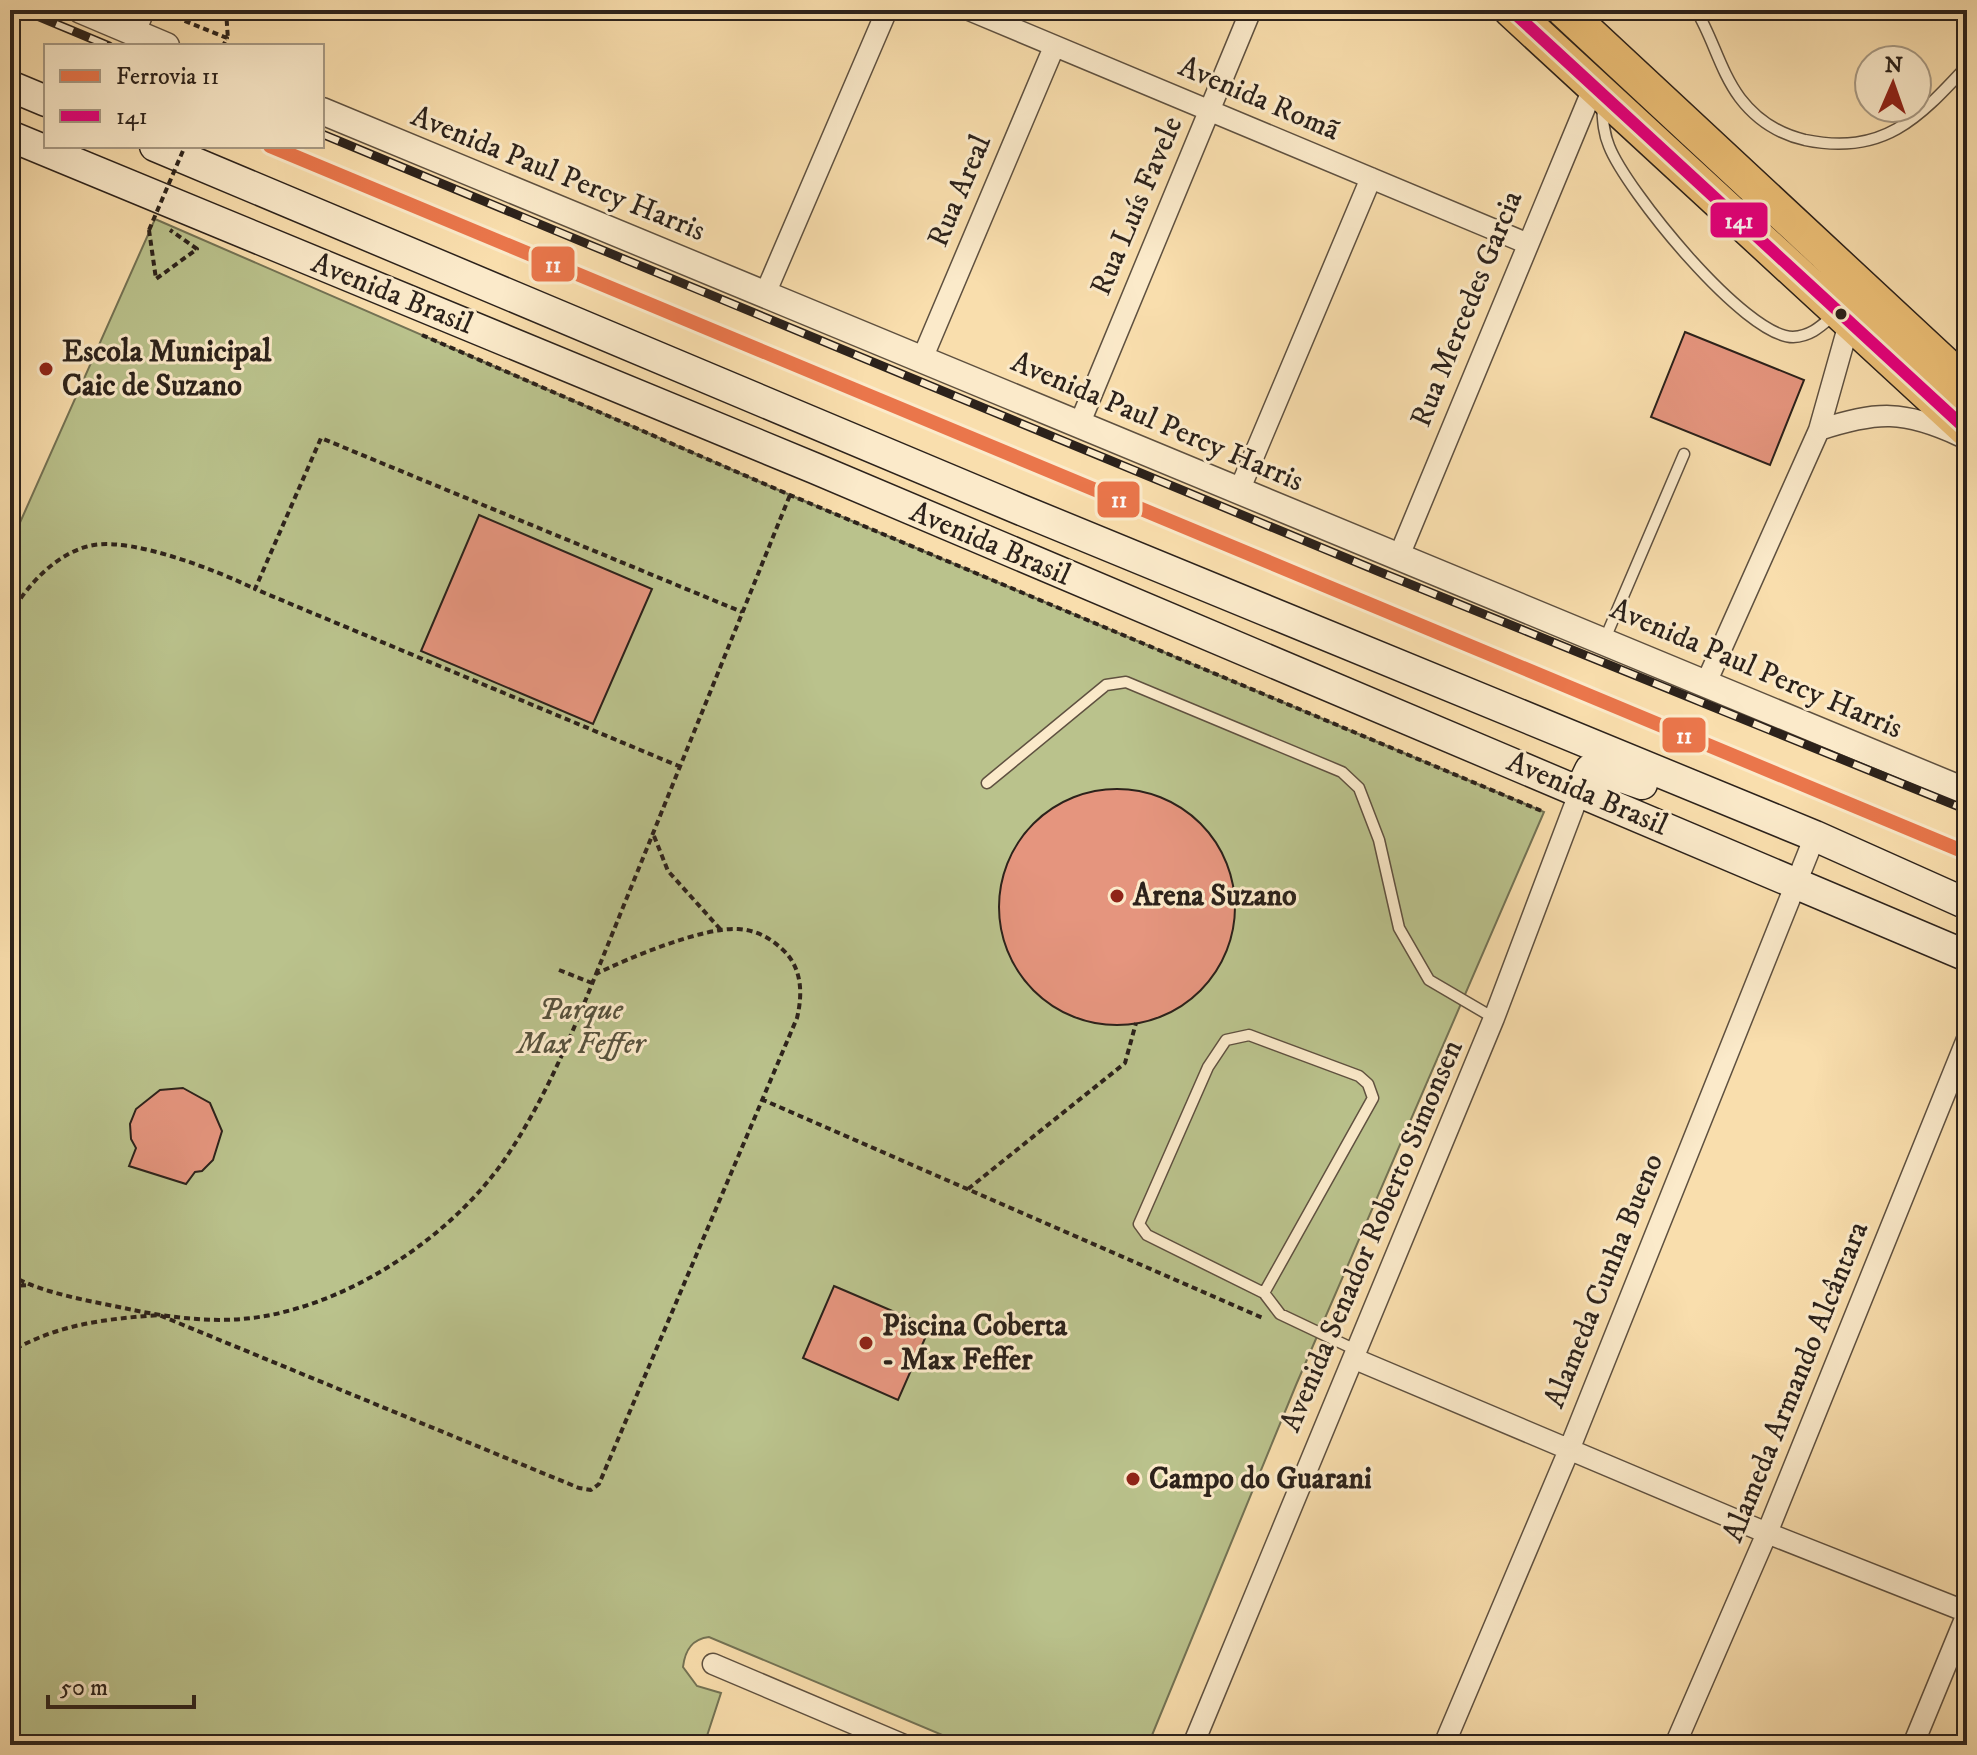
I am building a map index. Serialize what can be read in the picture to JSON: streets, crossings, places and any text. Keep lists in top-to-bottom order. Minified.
{"streets":{"main road":["Avenida Brasil"],"street":["Avenida Romã","Avenida Paul Percy Harris","Rua Areal","Rua Luís Favele","Rua Mercedes Garcia","Avenida Senador Roberto Simonsen","Alameda Cunha Bueno","Alameda Armando Alcântara"]},"crossings":[["Avenida Romã","Rua Areal"],["Avenida Romã","Rua Luís Favele"],["Avenida Romã","Rua Mercedes Garcia"],["Avenida Paul Percy Harris","Rua Areal"],["Avenida Paul Percy Harris","Rua Luís Favele"],["Avenida Paul Percy Harris","Rua Mercedes Garcia"],["Avenida Brasil","Avenida Senador Roberto Simonsen"],["Avenida Brasil","Alameda Cunha Bueno"]],"parks":["Parque Max Feffer"],"places":["Escola Municipal Caic de Suzano","Arena Suzano","Piscina Coberta - Max Feffer","Campo do Guarani"],"lines":["transit line 141","rail line 11"],"legend":["Ferrovia 11","141"],"scale_bar":"50 m","north":"top"}
